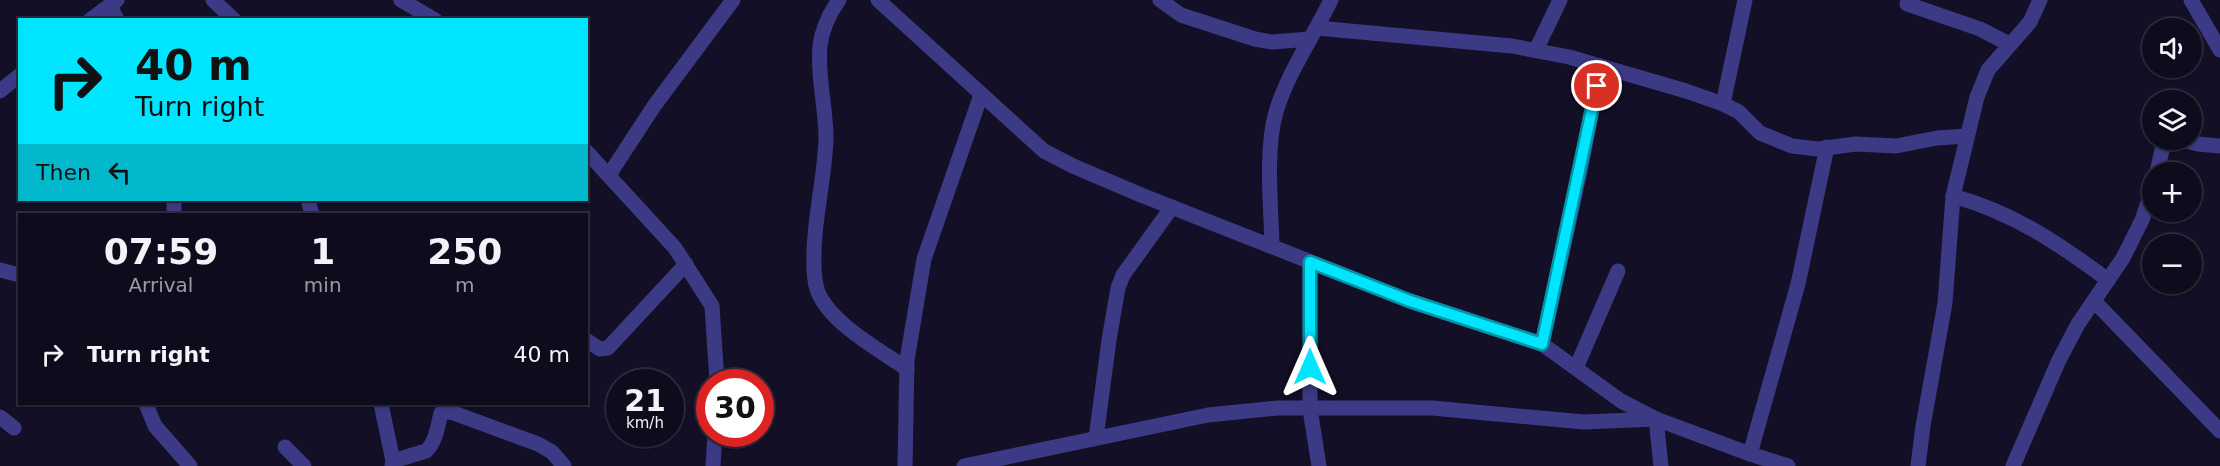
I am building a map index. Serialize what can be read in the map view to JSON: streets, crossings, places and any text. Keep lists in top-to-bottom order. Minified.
{"page":{"map_buttons":["+","−"],"turn":["40 m","Turn right"],"then":"Then","eta":["07:59","Arrival","1","min","250","m"],"list":[{"name":"Turn right","value":"40 m"}],"speed":"21 km/h","limit":"30"}}
